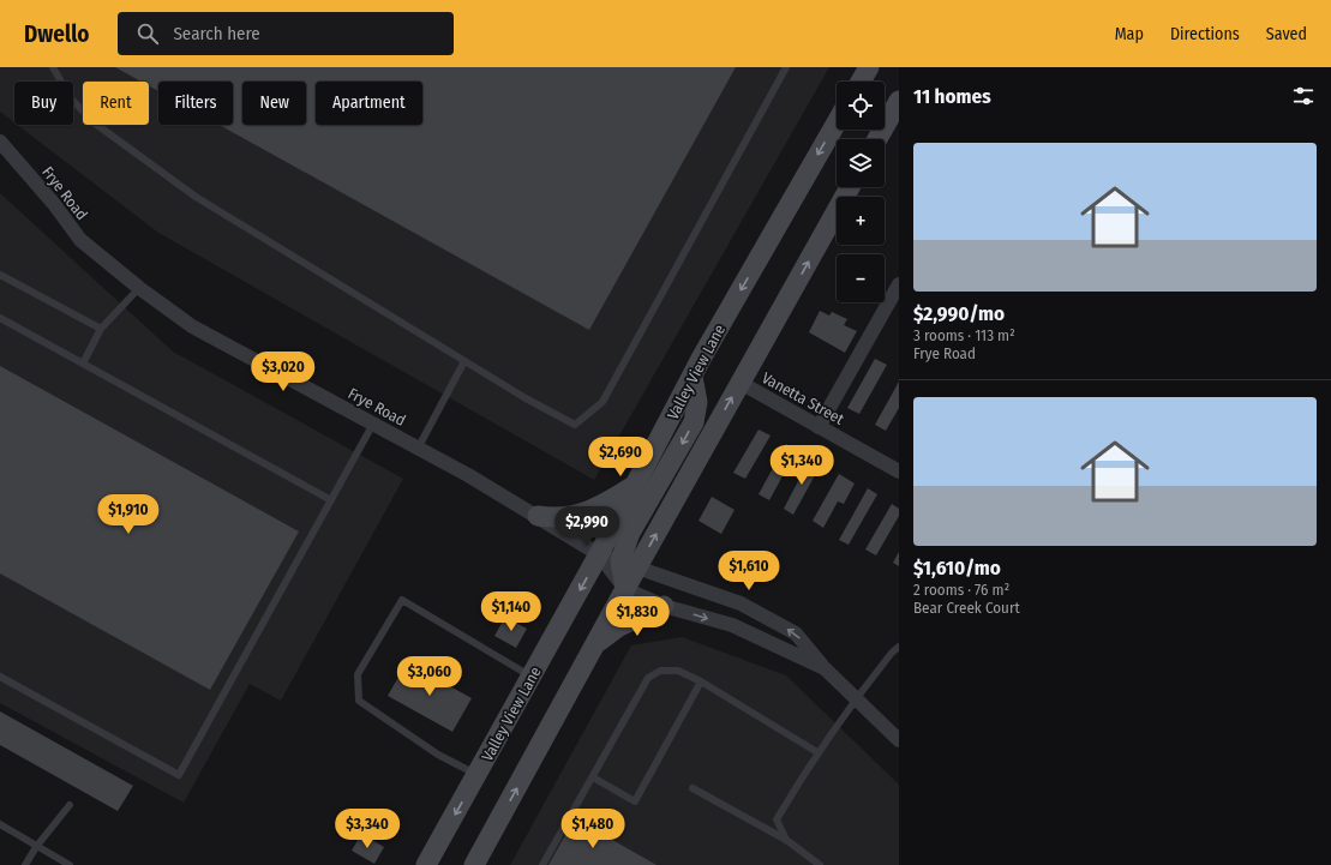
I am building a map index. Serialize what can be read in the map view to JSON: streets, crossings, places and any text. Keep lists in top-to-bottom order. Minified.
{"streets":{"main road":["Valley View Lane"],"street":["Frye Road","Vanetta Street"]},"crossings":[["Frye Road","Valley View Lane"]],"page":{"header":"Dwello","search":"Search here","nav":["Map","Directions","Saved"],"heading":"11 homes","map_buttons":["+","−"],"chip":["Buy","Rent","Filters","New","Apartment"],"list":[{"name":"$2,990/mo","note":"3 rooms · 113 m² · Frye Road"},{"name":"$1,610/mo","note":"2 rooms · 76 m² · Bear Creek Court"}],"price":["$3,020","$2,690","$1,340","$1,910","$2,990","$1,610","$1,140","$1,830","$3,060","$3,340","$1,480"]}}
